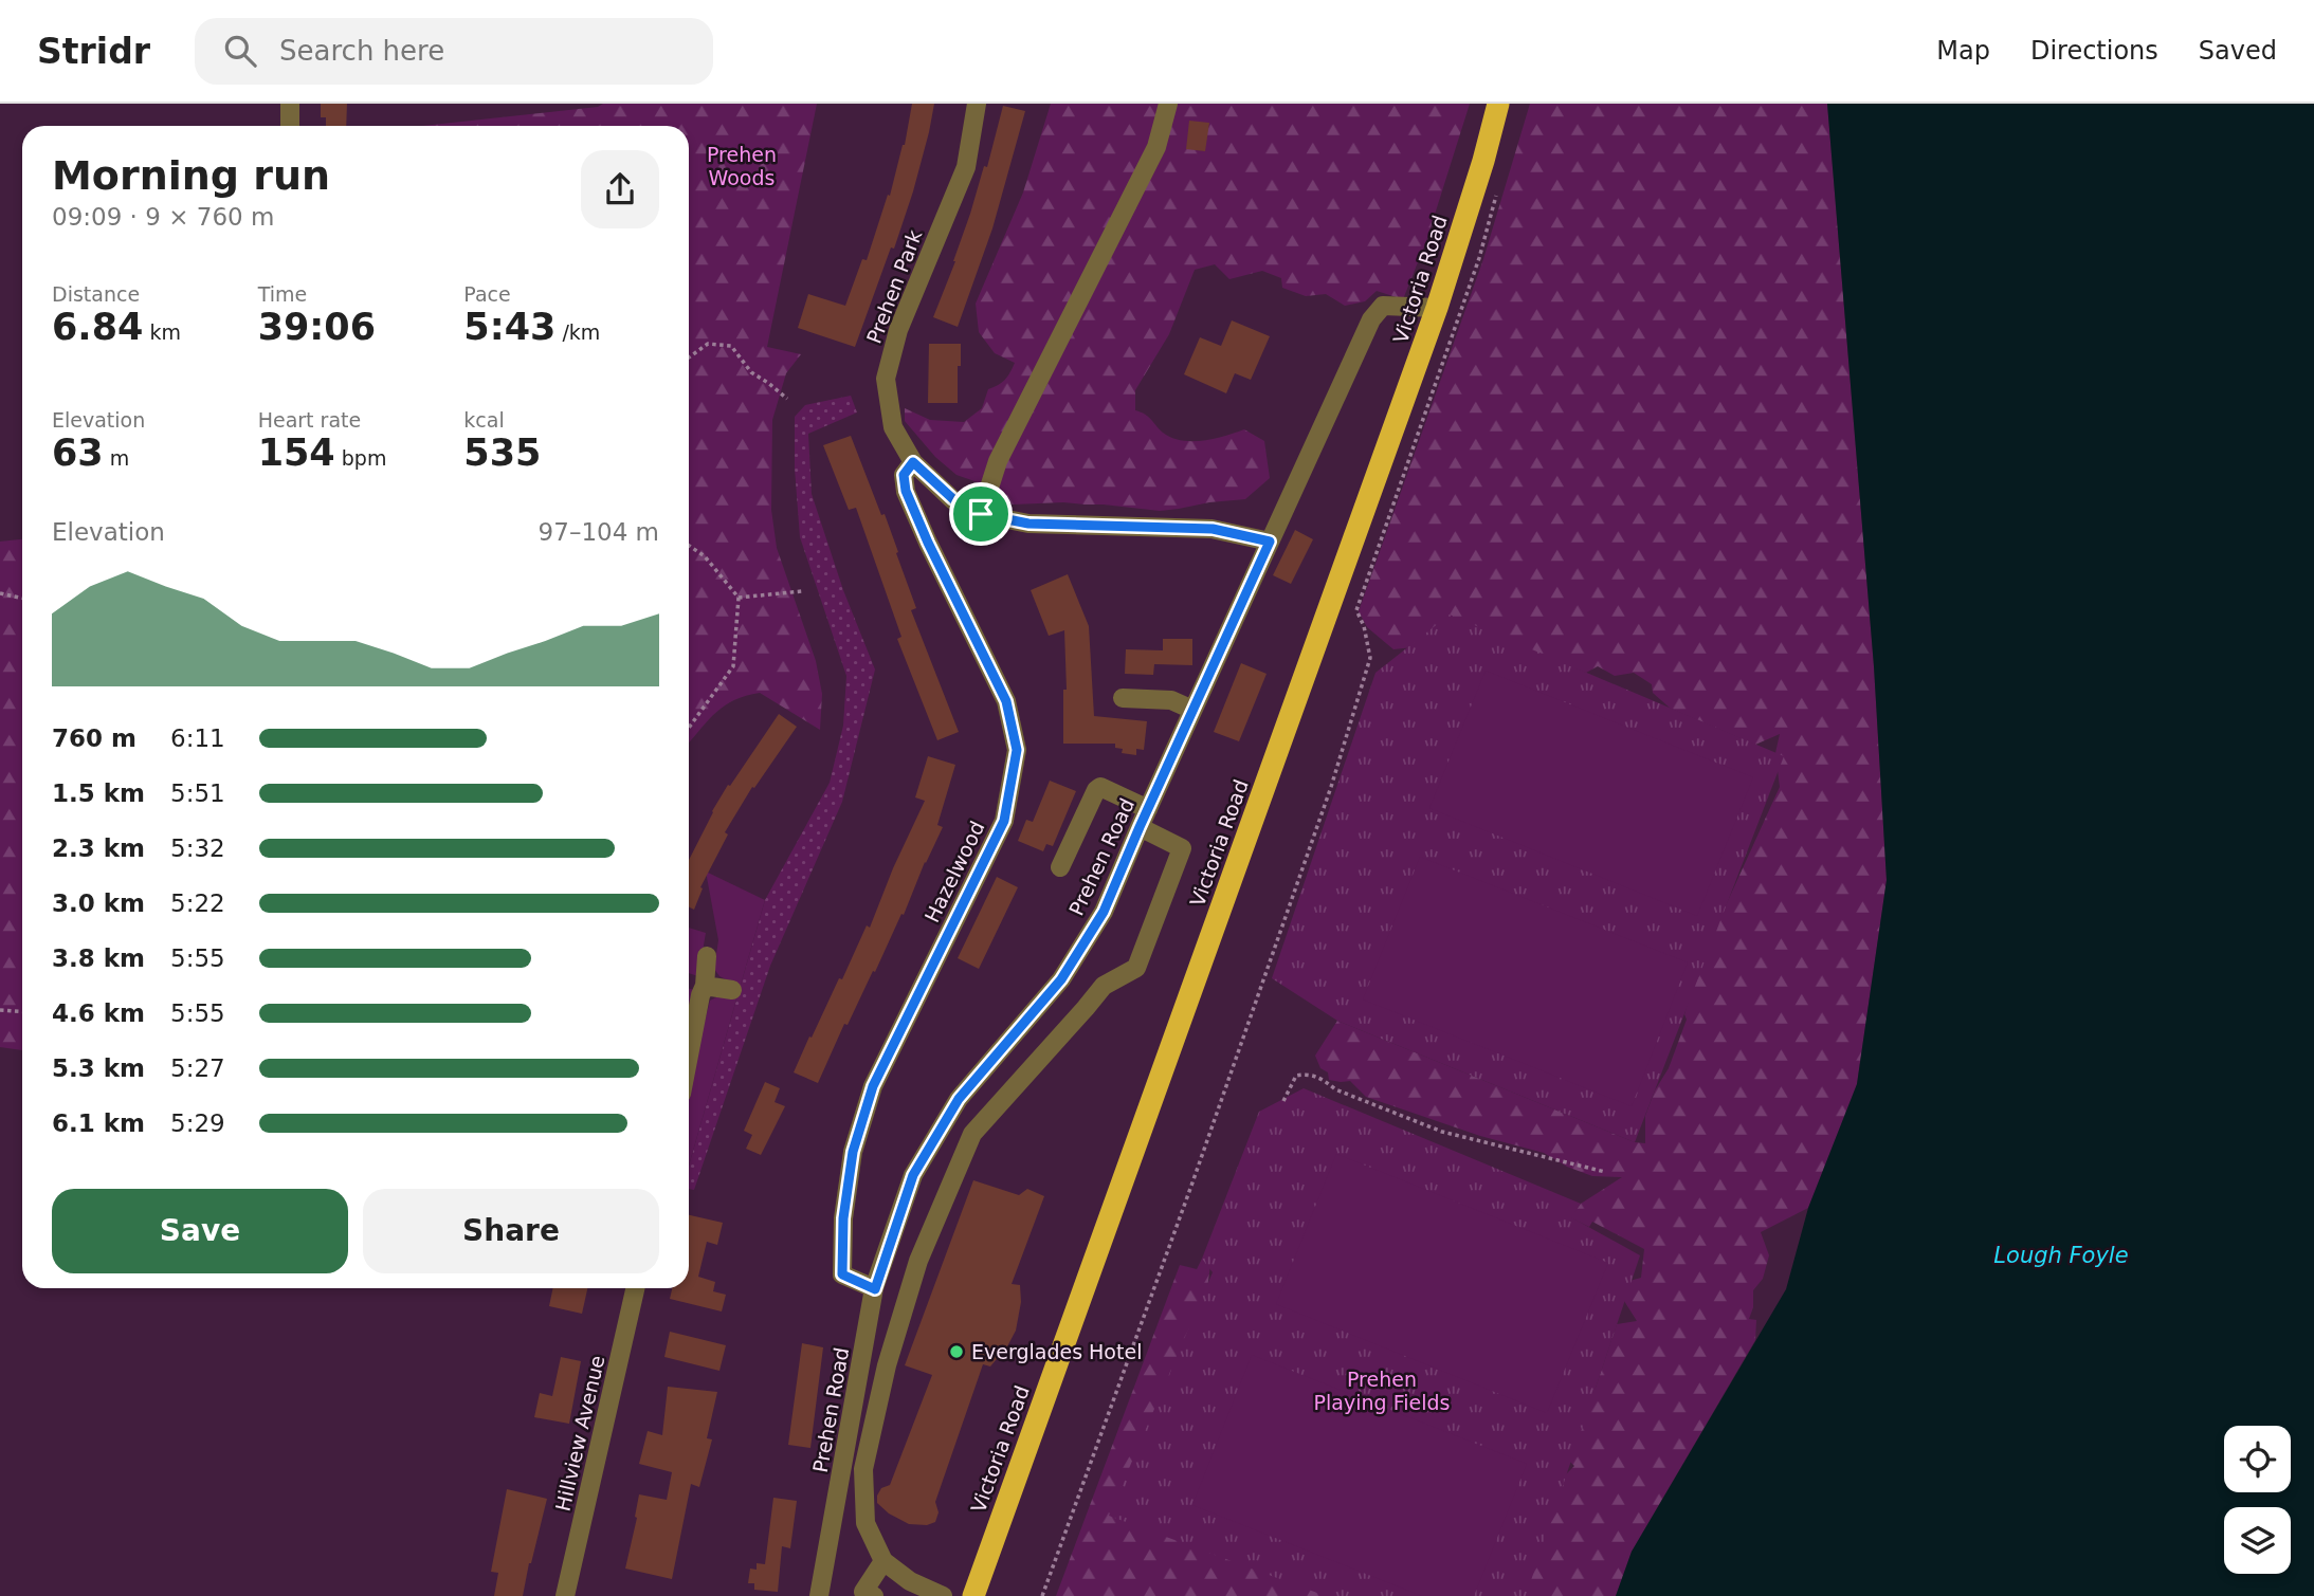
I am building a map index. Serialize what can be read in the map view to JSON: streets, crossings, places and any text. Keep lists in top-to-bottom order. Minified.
{"streets":{"highway":["Victoria Road"],"street":["Prehen Park","Prehen Road","Hazelwood","Hillview Avenue"]},"crossings":[["Victoria Road","Prehen Road"],["Prehen Park","Prehen Road"],["Prehen Park","Hazelwood"],["Prehen Road","Hazelwood"]],"water":["Lough Foyle"],"parks":["Prehen Woods","Prehen Playing Fields"],"places":["Everglades Hotel"],"page":{"header":"Stridr","search":"Search here","nav":["Map","Directions","Saved"],"heading":["Morning run","09:09 · 9 × 760 m"],"stats":[["Distance","6.84 km"],["Time","39:06"],["Pace","5:43 /km"],["Elevation","63 m"],["Heart rate","154 bpm"],["kcal","535"]],"chart":["Elevation","97–104 m"],"list":[{"name":"760 m","note":"6:11"},{"name":"1.5 km","note":"5:51"},{"name":"2.3 km","note":"5:32"},{"name":"3.0 km","note":"5:22"},{"name":"3.8 km","note":"5:55"},{"name":"4.6 km","note":"5:55"},{"name":"5.3 km","note":"5:27"},{"name":"6.1 km","note":"5:29"}],"buttons":["Save","Share"]}}
